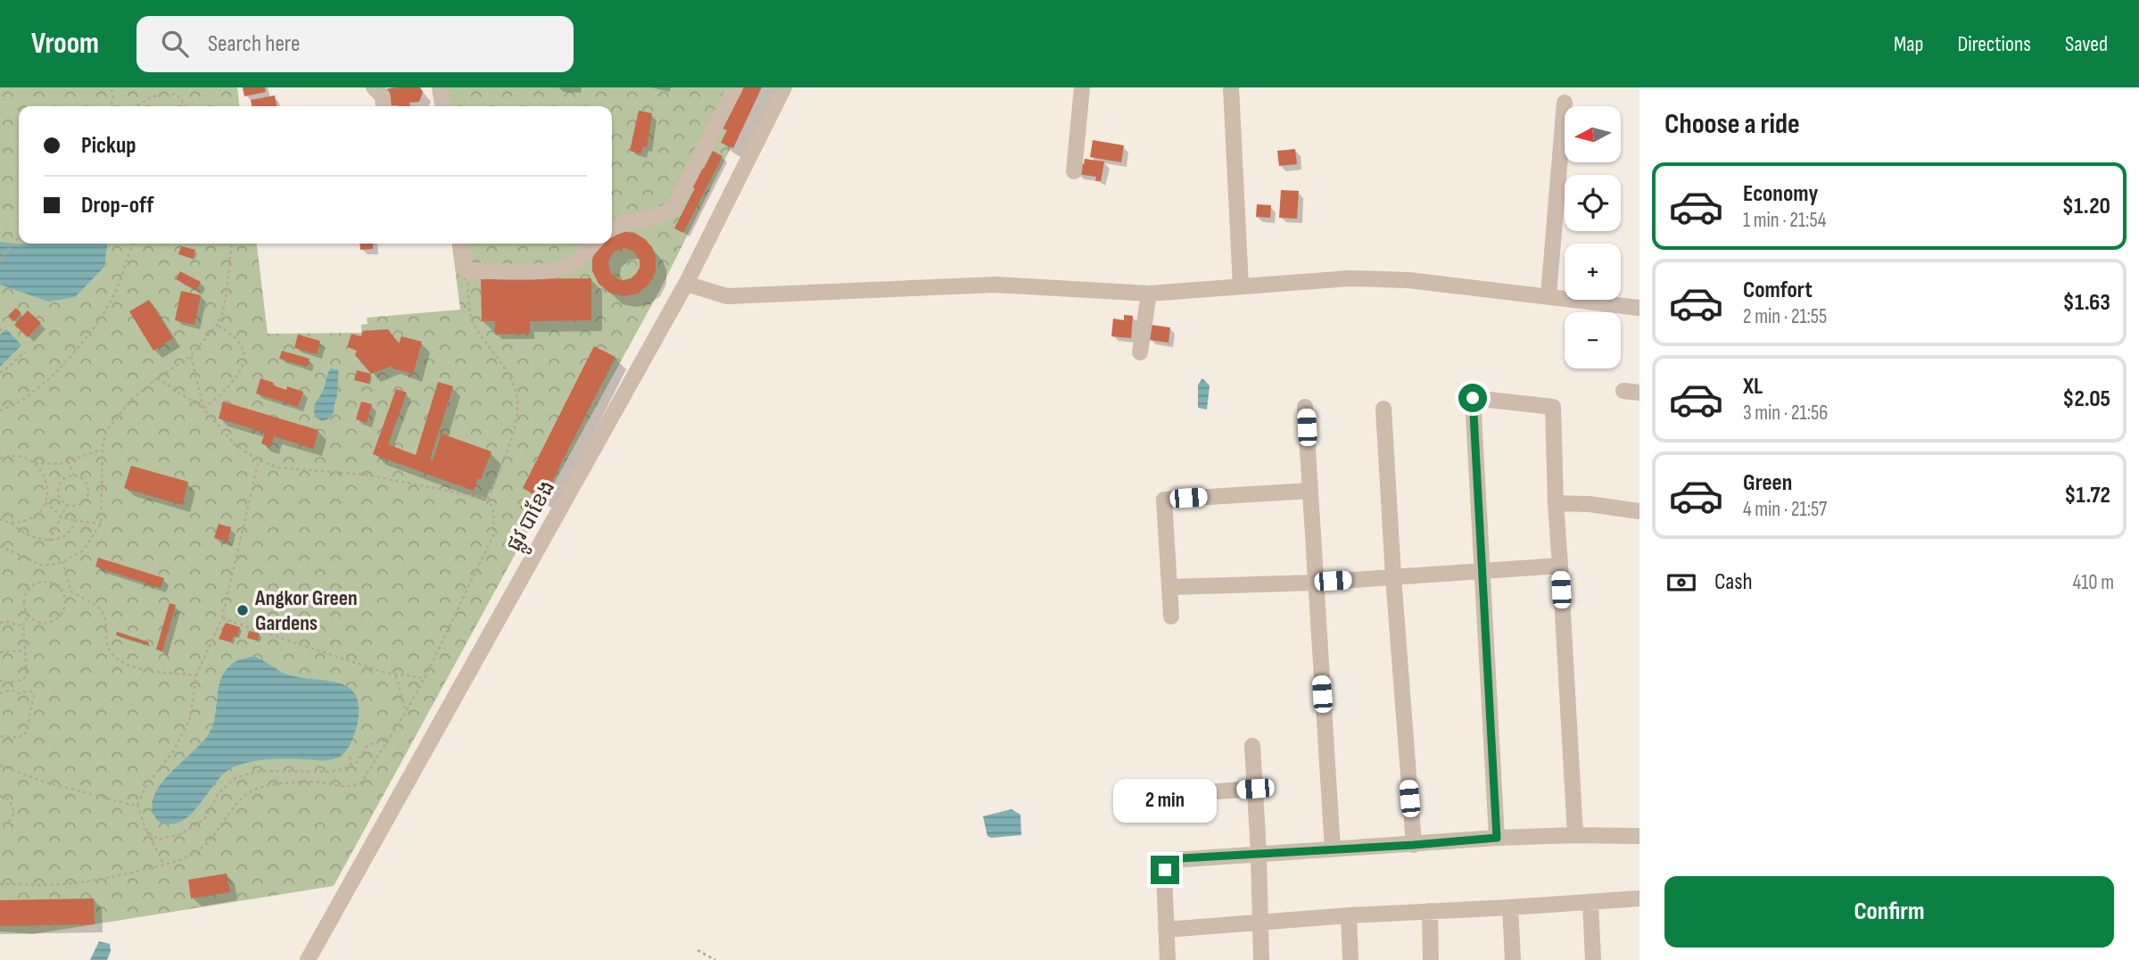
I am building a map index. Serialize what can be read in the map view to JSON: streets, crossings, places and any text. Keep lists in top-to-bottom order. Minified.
{"streets":{"street":["ផ្លូវ បាខែង"]},"places":["Angkor Green Gardens"],"north":"left","page":{"header":"Vroom","search":"Search here","nav":["Map","Directions","Saved"],"heading":"Choose a ride","map_buttons":["+","−"],"banner":["Pickup","Drop-off"],"list":[{"name":"Economy","note":"1 min · 21:54","value":"$1.20"},{"name":"Comfort","note":"2 min · 21:55","value":"$1.63"},{"name":"XL","note":"3 min · 21:56","value":"$2.05"},{"name":"Green","note":"4 min · 21:57","value":"$1.72"}],"pay":["Cash","410 m"],"bubble":"2 min","buttons":"Confirm"}}
